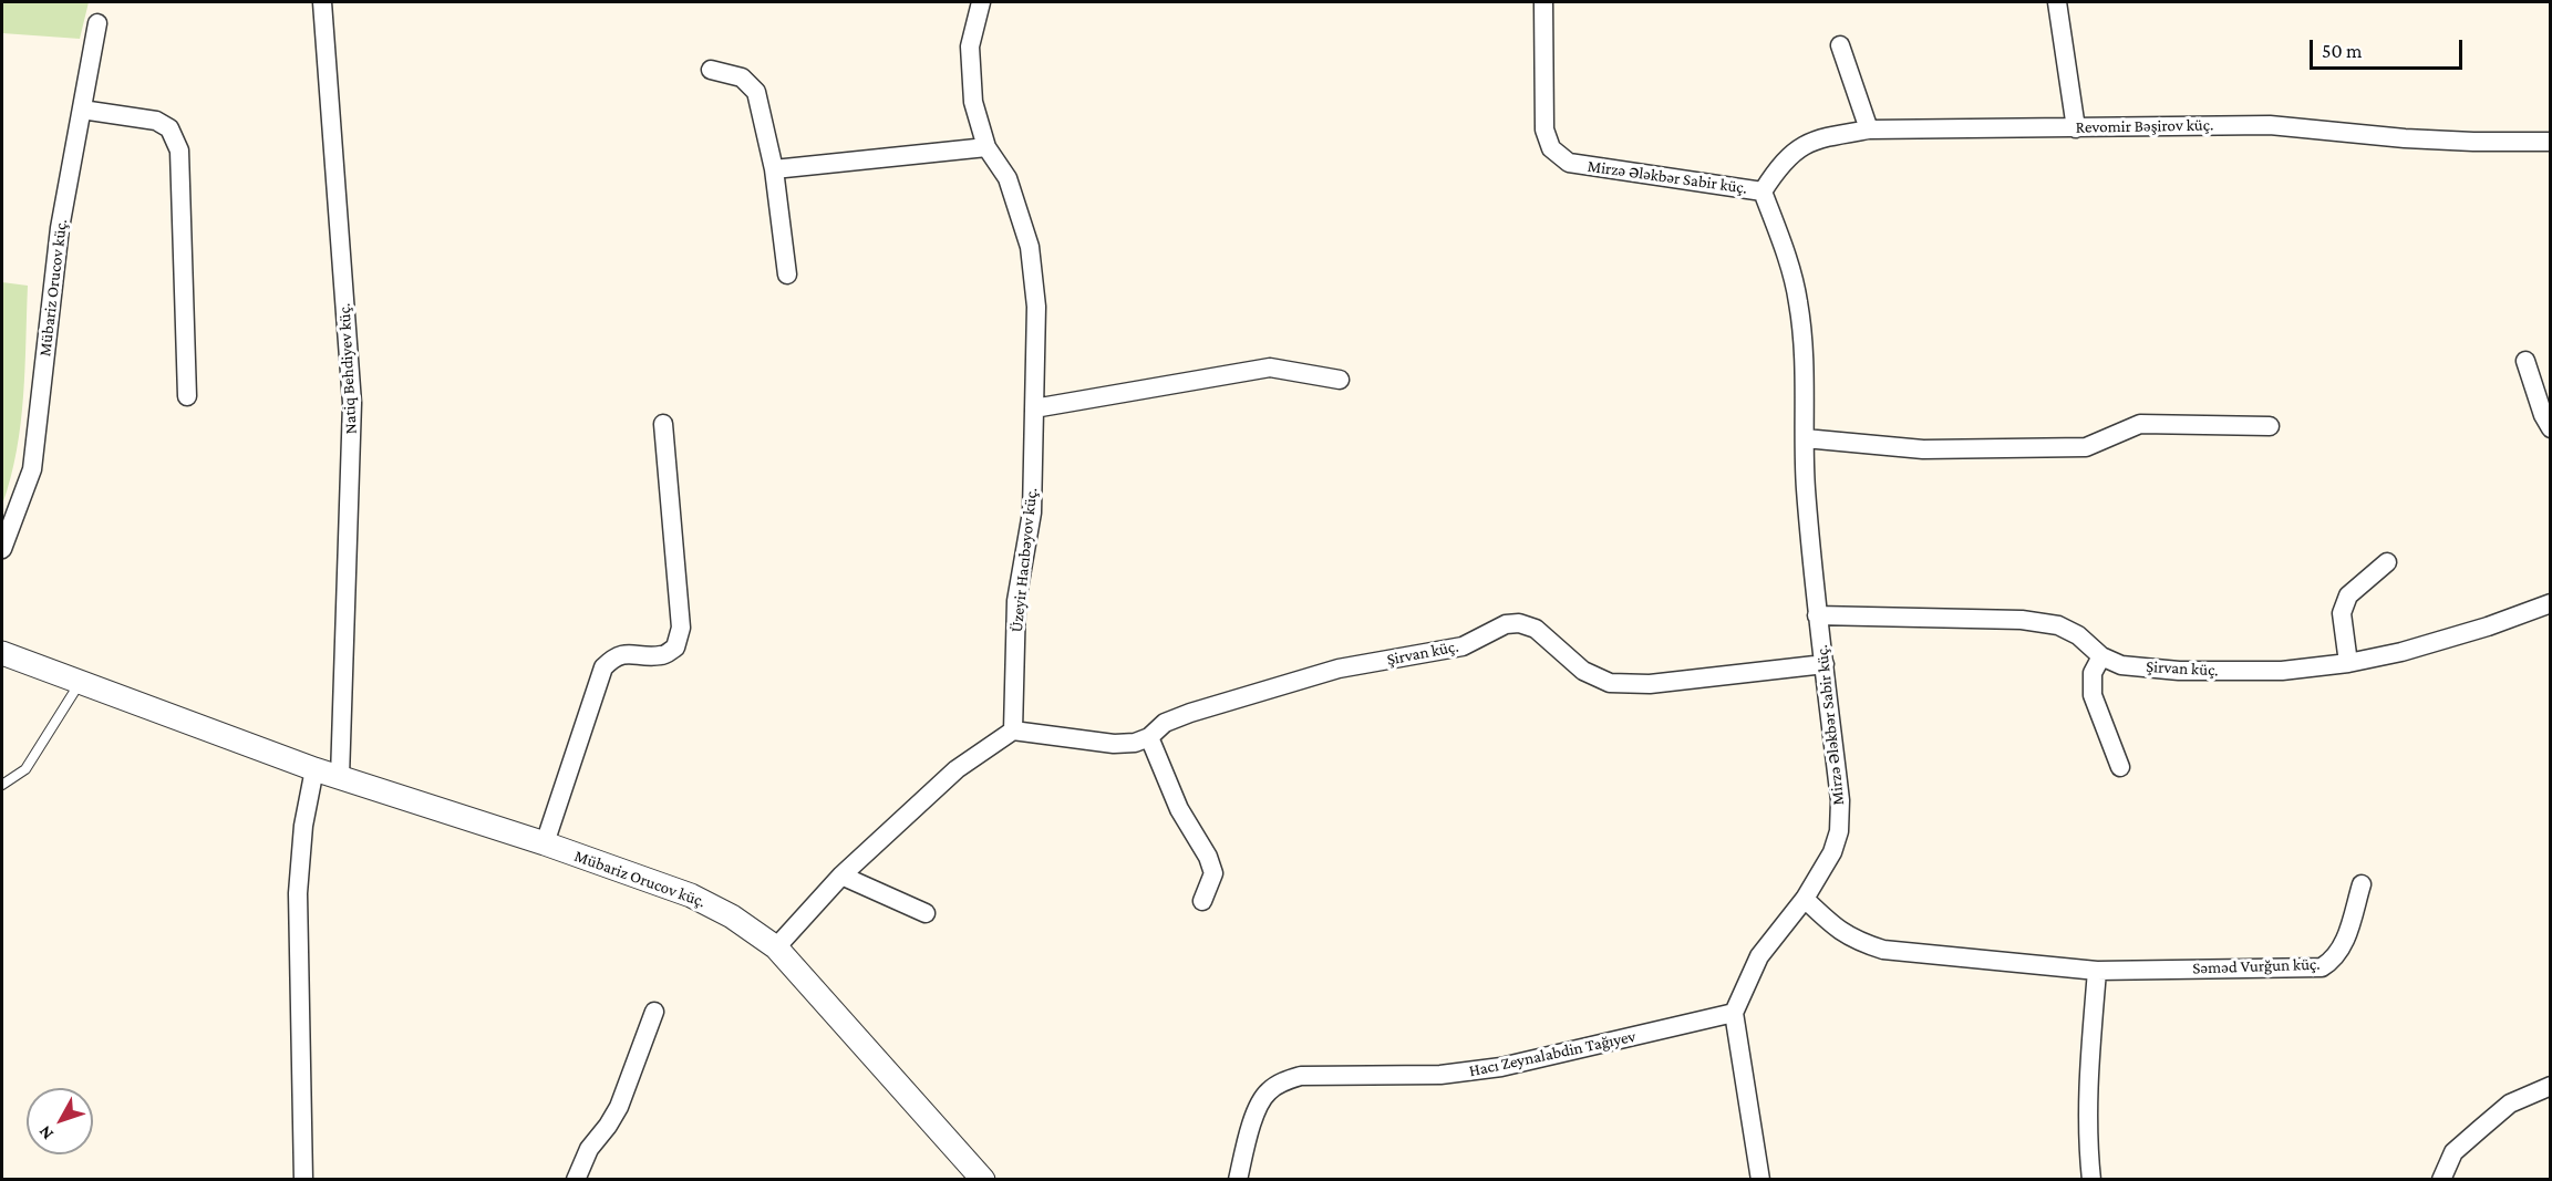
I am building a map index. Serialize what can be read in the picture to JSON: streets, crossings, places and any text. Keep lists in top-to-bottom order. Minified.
{"streets":{"street":["Revomir Bəşirov küç.","Mirzə Ələkbər Sabir küç.","Mübariz Orucov küç.","Natiq Behdiyev küç.","Üzeyir Hacıbəyov küç.","Şirvan küç.","Səməd Vurğun küç.","Hacı Zeynalabdin Tağıyev"]},"crossings":[["Revomir Bəşirov küç.","Mirzə Ələkbər Sabir küç."],["Mirzə Ələkbər Sabir küç.","Şirvan küç."],["Mirzə Ələkbər Sabir küç.","Səməd Vurğun küç."],["Mirzə Ələkbər Sabir küç.","Hacı Zeynalabdin Tağıyev"],["Mübariz Orucov küç.","Natiq Behdiyev küç."],["Üzeyir Hacıbəyov küç.","Şirvan küç."]],"scale_bar":"50 m","north":"bottom left"}
